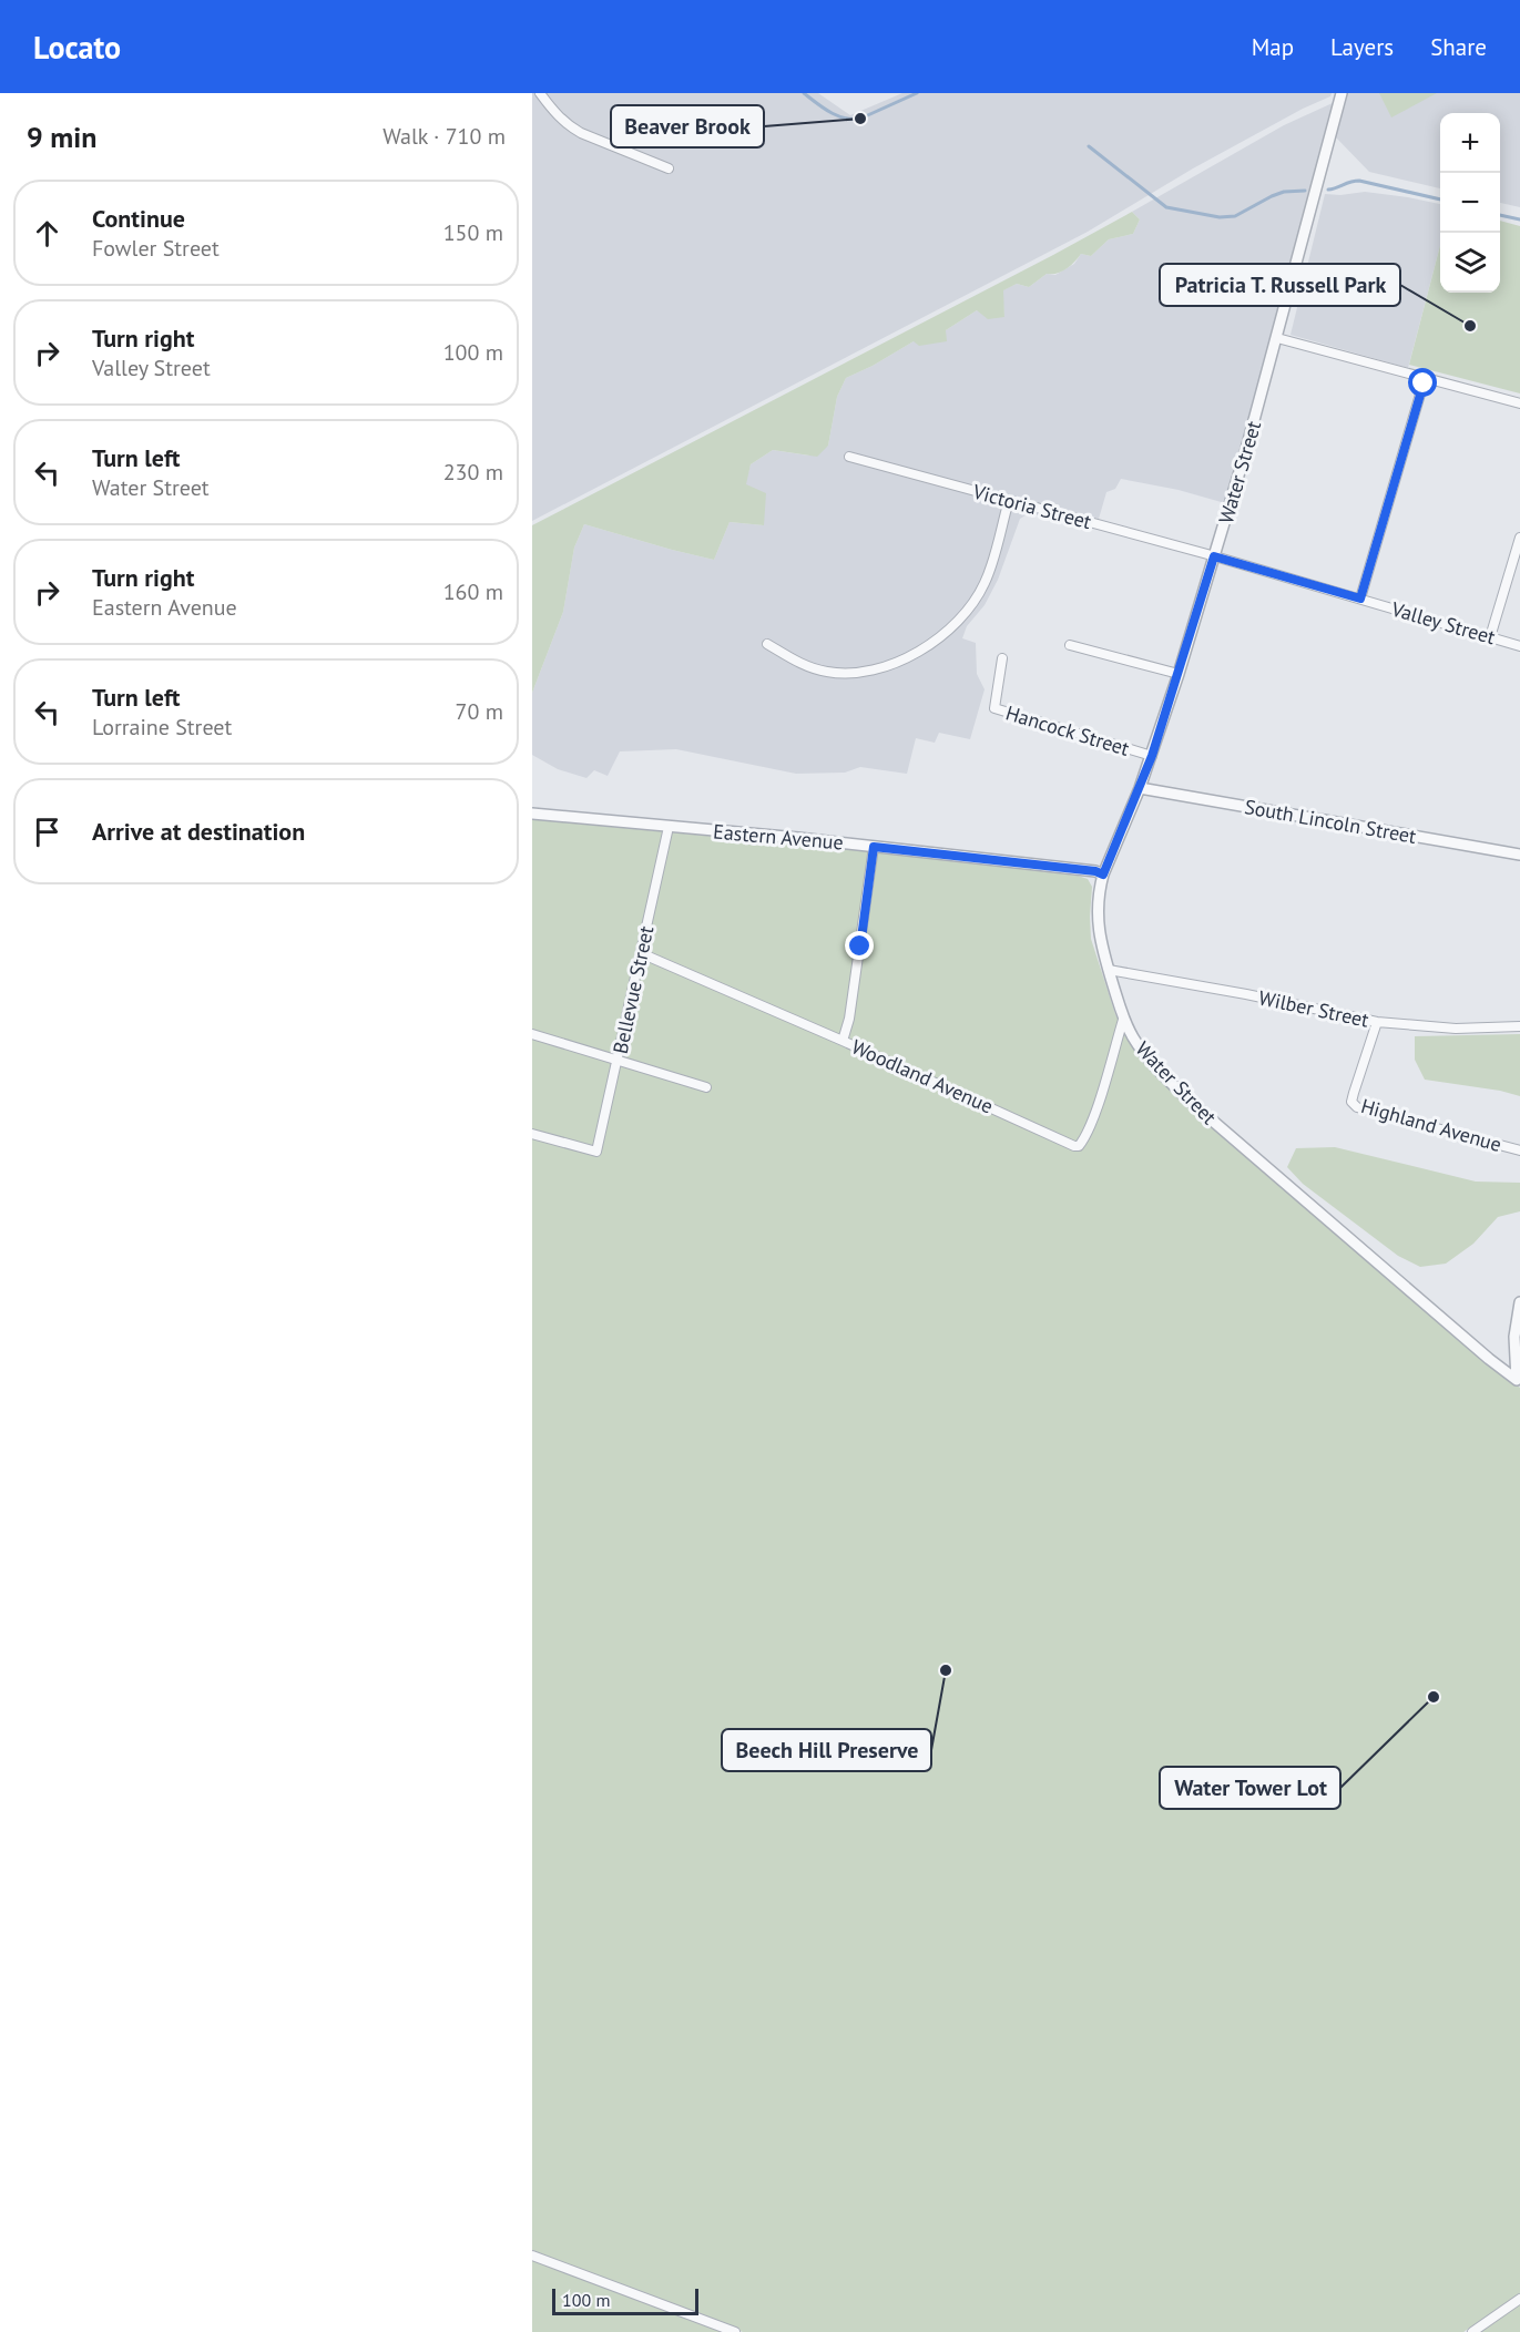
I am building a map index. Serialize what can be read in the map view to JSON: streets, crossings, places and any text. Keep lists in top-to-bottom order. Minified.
{"streets":{"street":["Water Street","Victoria Street","Valley Street","Hancock Street","South Lincoln Street","Eastern Avenue","Bellevue Street","Wilber Street","Woodland Avenue","Highland Avenue"]},"crossings":[["Water Street","Victoria Street"],["Water Street","Valley Street"],["Water Street","Hancock Street"],["Water Street","South Lincoln Street"],["Water Street","Eastern Avenue"],["Water Street","Wilber Street"],["Water Street","Woodland Avenue"],["Victoria Street","Valley Street"],["Eastern Avenue","Bellevue Street"],["Bellevue Street","Woodland Avenue"],["Wilber Street","Highland Avenue"]],"places":["Beaver Brook","Patricia T. Russell Park","Beech Hill Preserve","Water Tower Lot"],"scale_bar":"100 m","page":{"header":"Locato","nav":["Map","Layers","Share"],"heading":["9 min","Walk · 710 m"],"map_buttons":["+","−"],"list":[["Continue","Fowler Street","150 m"],["Turn right","Valley Street","100 m"],["Turn left","Water Street","230 m"],["Turn right","Eastern Avenue","160 m"],["Turn left","Lorraine Street","70 m"],"Arrive at destination"],"scale":"100 m"}}
